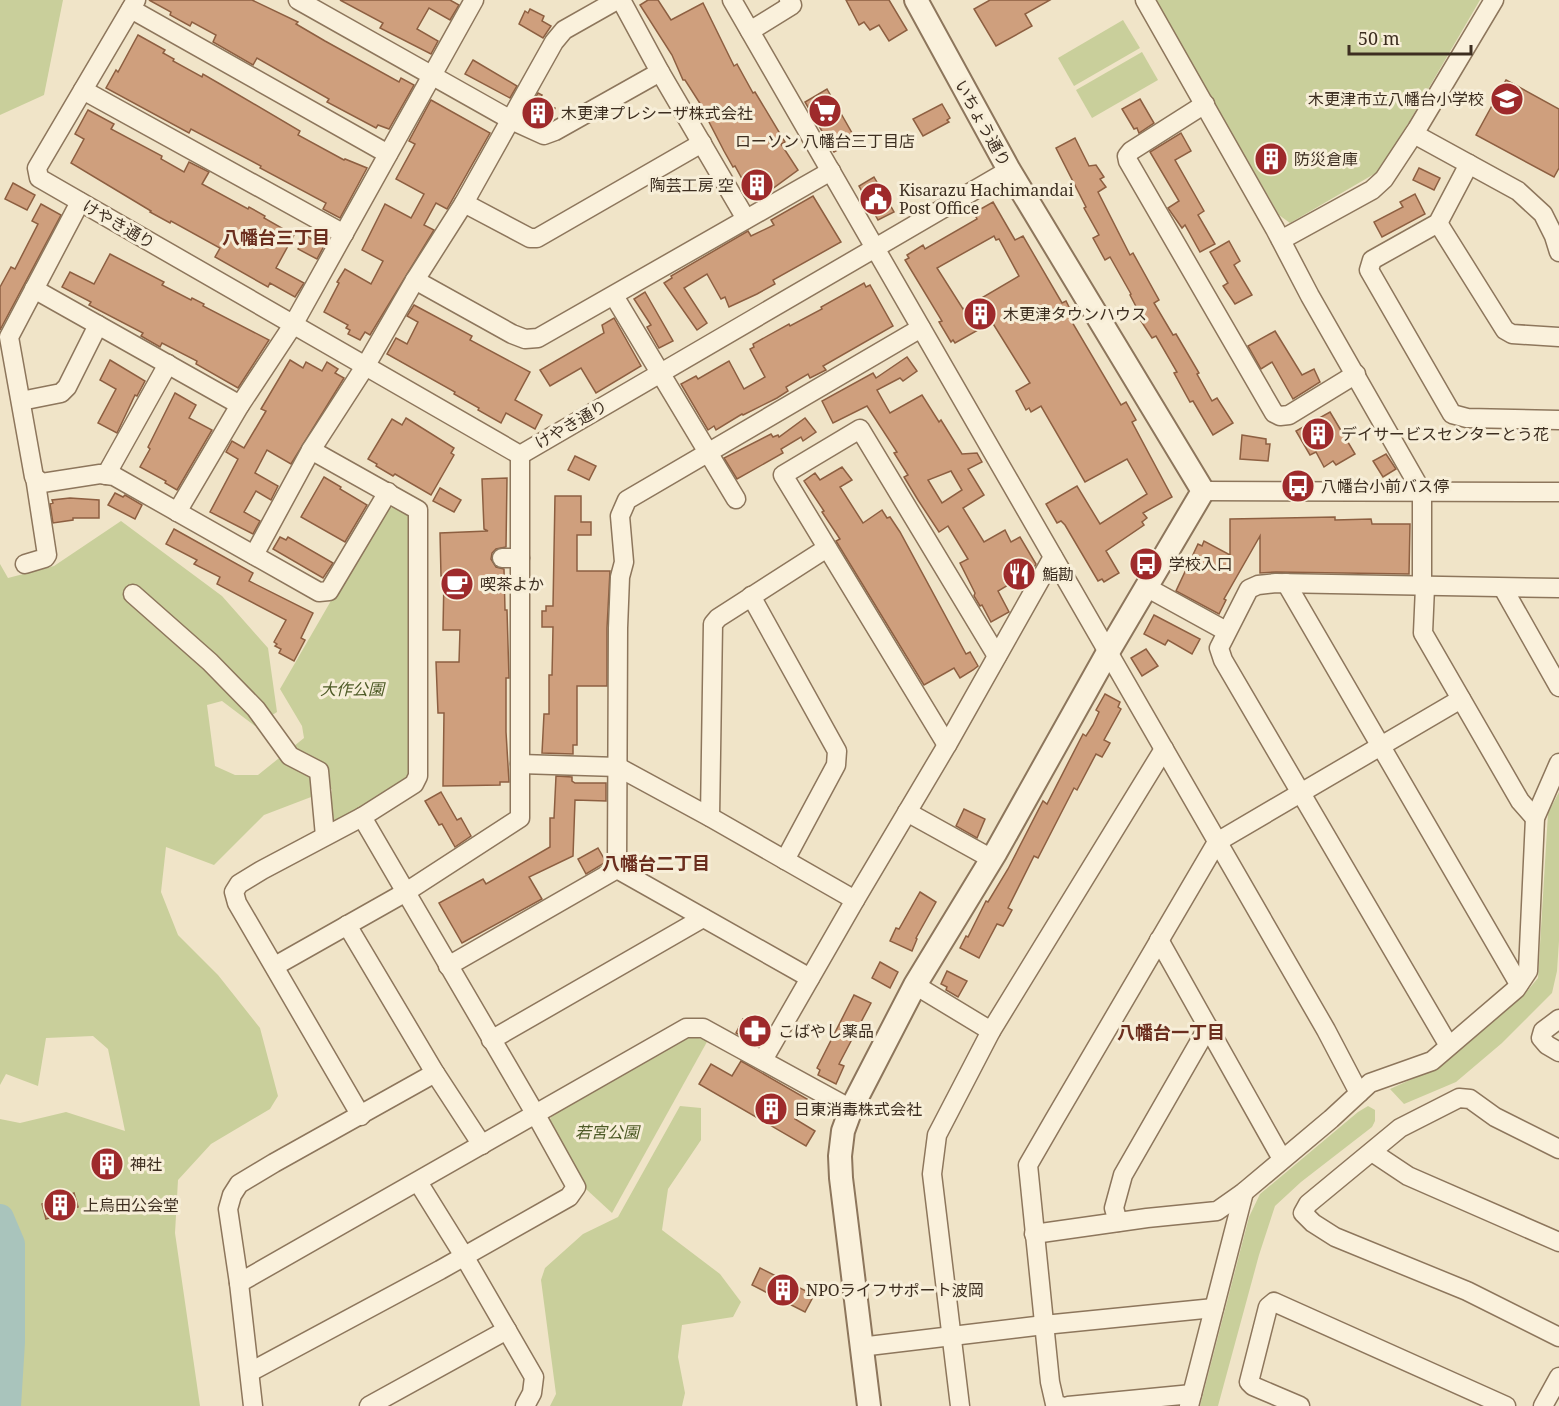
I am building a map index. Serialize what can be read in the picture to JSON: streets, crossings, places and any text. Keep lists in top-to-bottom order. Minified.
{"streets":{"street":["いちょう通り","けやき通り"]},"crossings":[["いちょう通り","けやき通り"]],"districts":["八幡台三丁目","八幡台二丁目","八幡台一丁目"],"parks":["大作公園","若宮公園"],"places":{"school or university":["木更津市立八幡台小学校"],"supermarket":["ローソン 八幡台三丁目店"],"building":["木更津プレシーザ株式会社","防災倉庫","陶芸工房 空","木更津タウンハウス","デイサービスセンターとう花","日東消毒株式会社","神社","上烏田公会堂","NPOライフサポート波岡"],"public building":["Kisarazu Hachimandai Post Office"],"bus stop":["八幡台小前バス停","学校入口"],"restaurant":["鮨勘"],"cafe":["喫茶よか"],"pharmacy":["こばやし薬品"]},"scale_bar":"50 m"}
